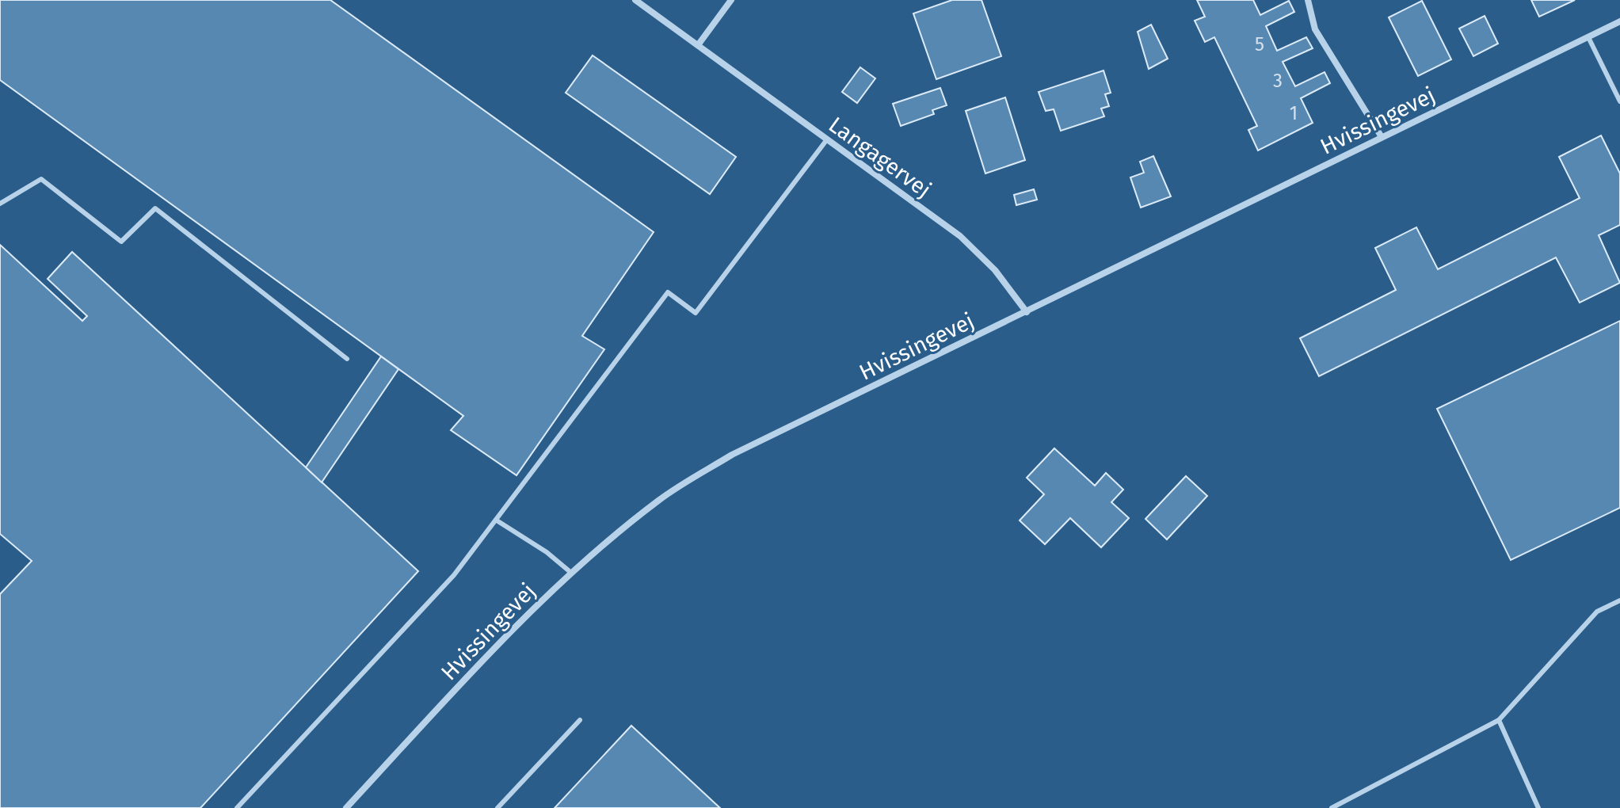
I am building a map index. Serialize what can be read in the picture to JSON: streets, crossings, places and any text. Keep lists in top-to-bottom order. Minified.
{"streets":{"street":["Hvissingevej","Langagervej"]},"crossings":[["Hvissingevej","Langagervej"]],"house_numbers":["5","3","1"]}
